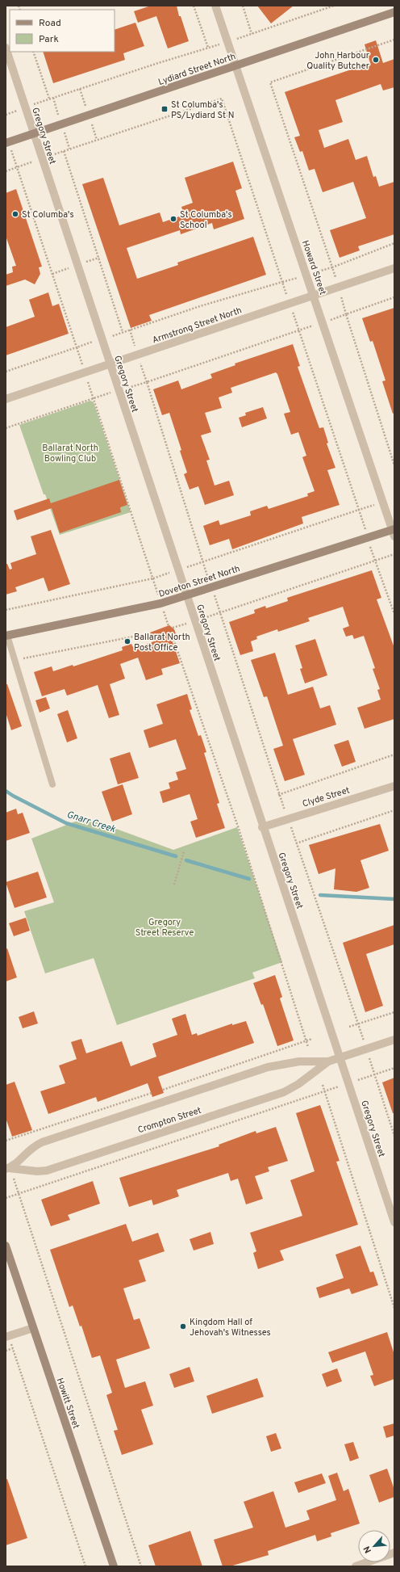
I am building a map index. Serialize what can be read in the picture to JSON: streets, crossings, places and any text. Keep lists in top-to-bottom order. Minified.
{"streets":{"main road":["Lydiard Street North","Doveton Street North","Howitt Street"],"street":["Gregory Street","Howard Street","Armstrong Street North","Clyde Street","Crompton Street"]},"crossings":[["Lydiard Street North","Gregory Street"],["Lydiard Street North","Howard Street"],["Gregory Street","Armstrong Street North"],["Gregory Street","Doveton Street North"],["Gregory Street","Clyde Street"],["Gregory Street","Crompton Street"],["Howard Street","Armstrong Street North"],["Howard Street","Doveton Street North"]],"water":["Gnarr Creek"],"parks":["Ballarat North Bowling Club","Gregory Street Reserve"],"places":{"other":["John Harbour Quality Butcher","St Columba's","St Columba's School","Ballarat North Post Office","Kingdom Hall of Jehovah's Witnesses"],"transit":["St Columba's PS/Lydiard St N"]},"legend":["Road","Park"],"north":"bottom left"}
